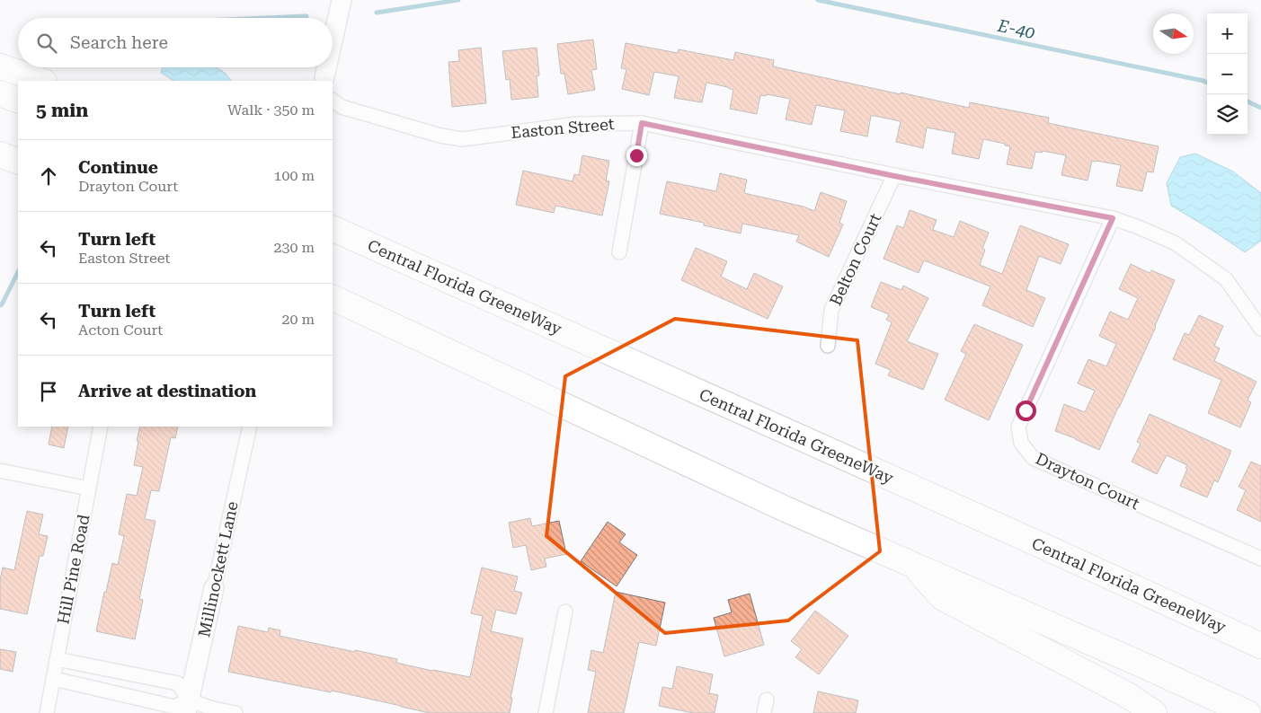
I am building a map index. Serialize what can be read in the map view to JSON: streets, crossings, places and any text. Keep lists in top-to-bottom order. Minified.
{"streets":{"highway":["Central Florida GreeneWay"],"street":["Easton Street","Belton Court","Drayton Court","Hill Pine Road","Millinockett Lane"]},"crossings":[["Easton Street","Belton Court"],["Easton Street","Drayton Court"]],"water":["E-40"],"north":"right","page":{"map_buttons":["+","−"],"search":"Search here","heading":["5 min","Walk · 350 m"],"list":[["Continue","Drayton Court","100 m"],["Turn left","Easton Street","230 m"],["Turn left","Acton Court","20 m"],"Arrive at destination"]}}
